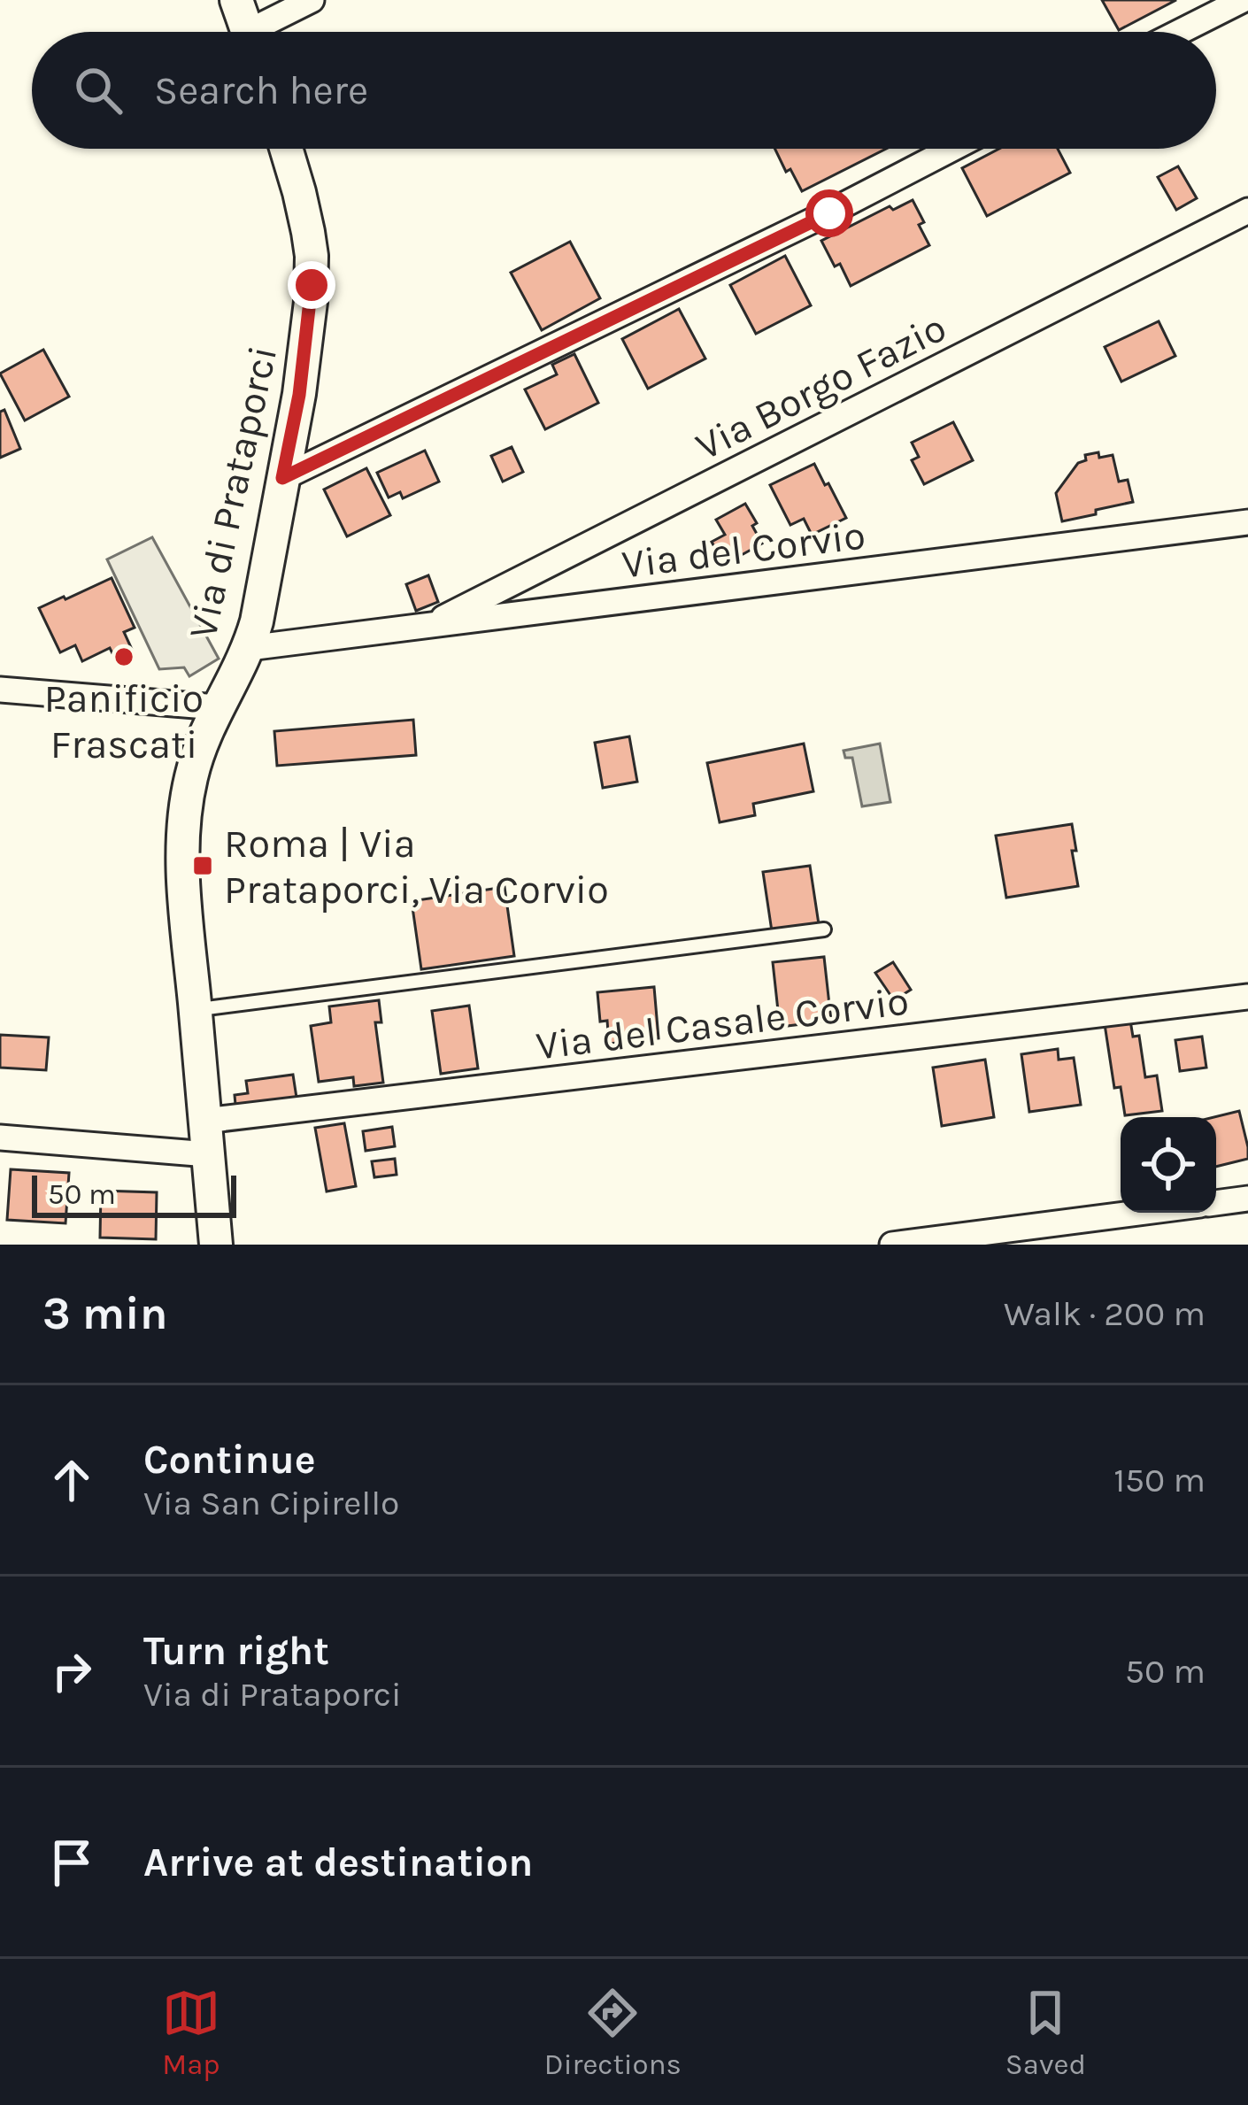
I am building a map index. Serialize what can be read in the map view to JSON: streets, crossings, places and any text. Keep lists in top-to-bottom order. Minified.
{"streets":{"street":["Via Borgo Fazio","Via di Prataporci","Via del Corvio","Via del Casale Corvio"]},"crossings":[["Via Borgo Fazio","Via del Corvio"],["Via di Prataporci","Via del Corvio"],["Via di Prataporci","Via del Casale Corvio"]],"places":{"other":["Panificio Frascati"],"transit":["Roma | Via Prataporci, Via Corvio"]},"scale_bar":"50 m","page":{"search":"Search here","scale":"50 m","heading":["3 min","Walk · 200 m"],"list":[["Continue","Via San Cipirello","150 m"],["Turn right","Via di Prataporci","50 m"],"Arrive at destination"],"nav":["Map","Directions","Saved"]}}
